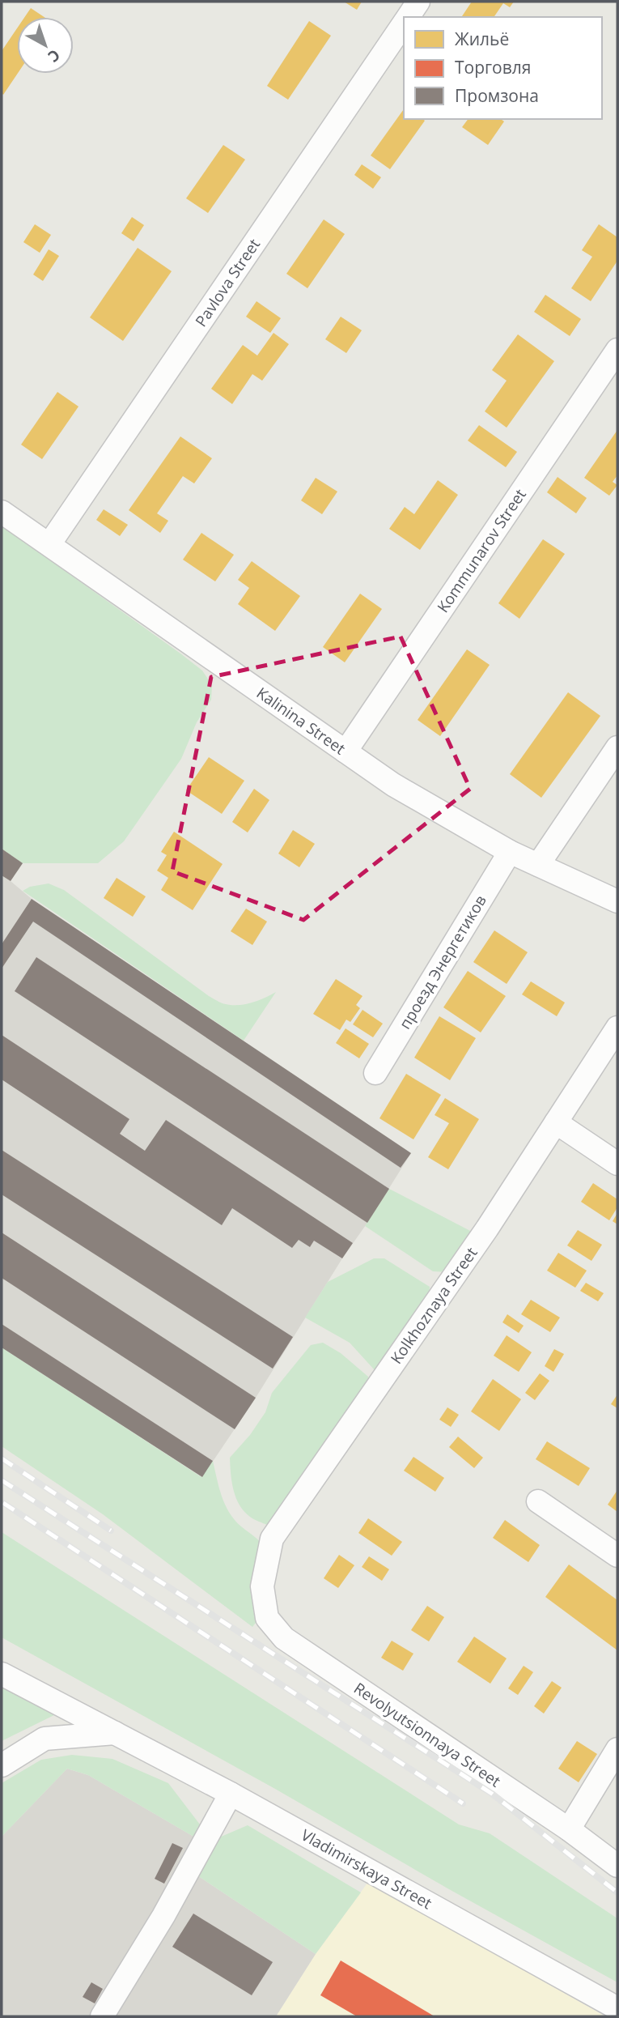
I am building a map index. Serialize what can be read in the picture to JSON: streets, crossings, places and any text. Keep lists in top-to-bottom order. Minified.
{"streets":{"street":["Pavlova Street","Kommunarov Street","Kalinina Street","проезд Энергетиков","Kolkhoznaya Street","Revolyutsionnaya Street","Vladimirskaya Street"]},"crossings":[["Pavlova Street","Kalinina Street"],["Kommunarov Street","Kalinina Street"],["Kalinina Street","проезд Энергетиков"],["Kolkhoznaya Street","Revolyutsionnaya Street"]],"legend":["Жильё","Торговля","Промзона"],"north":"bottom right"}
